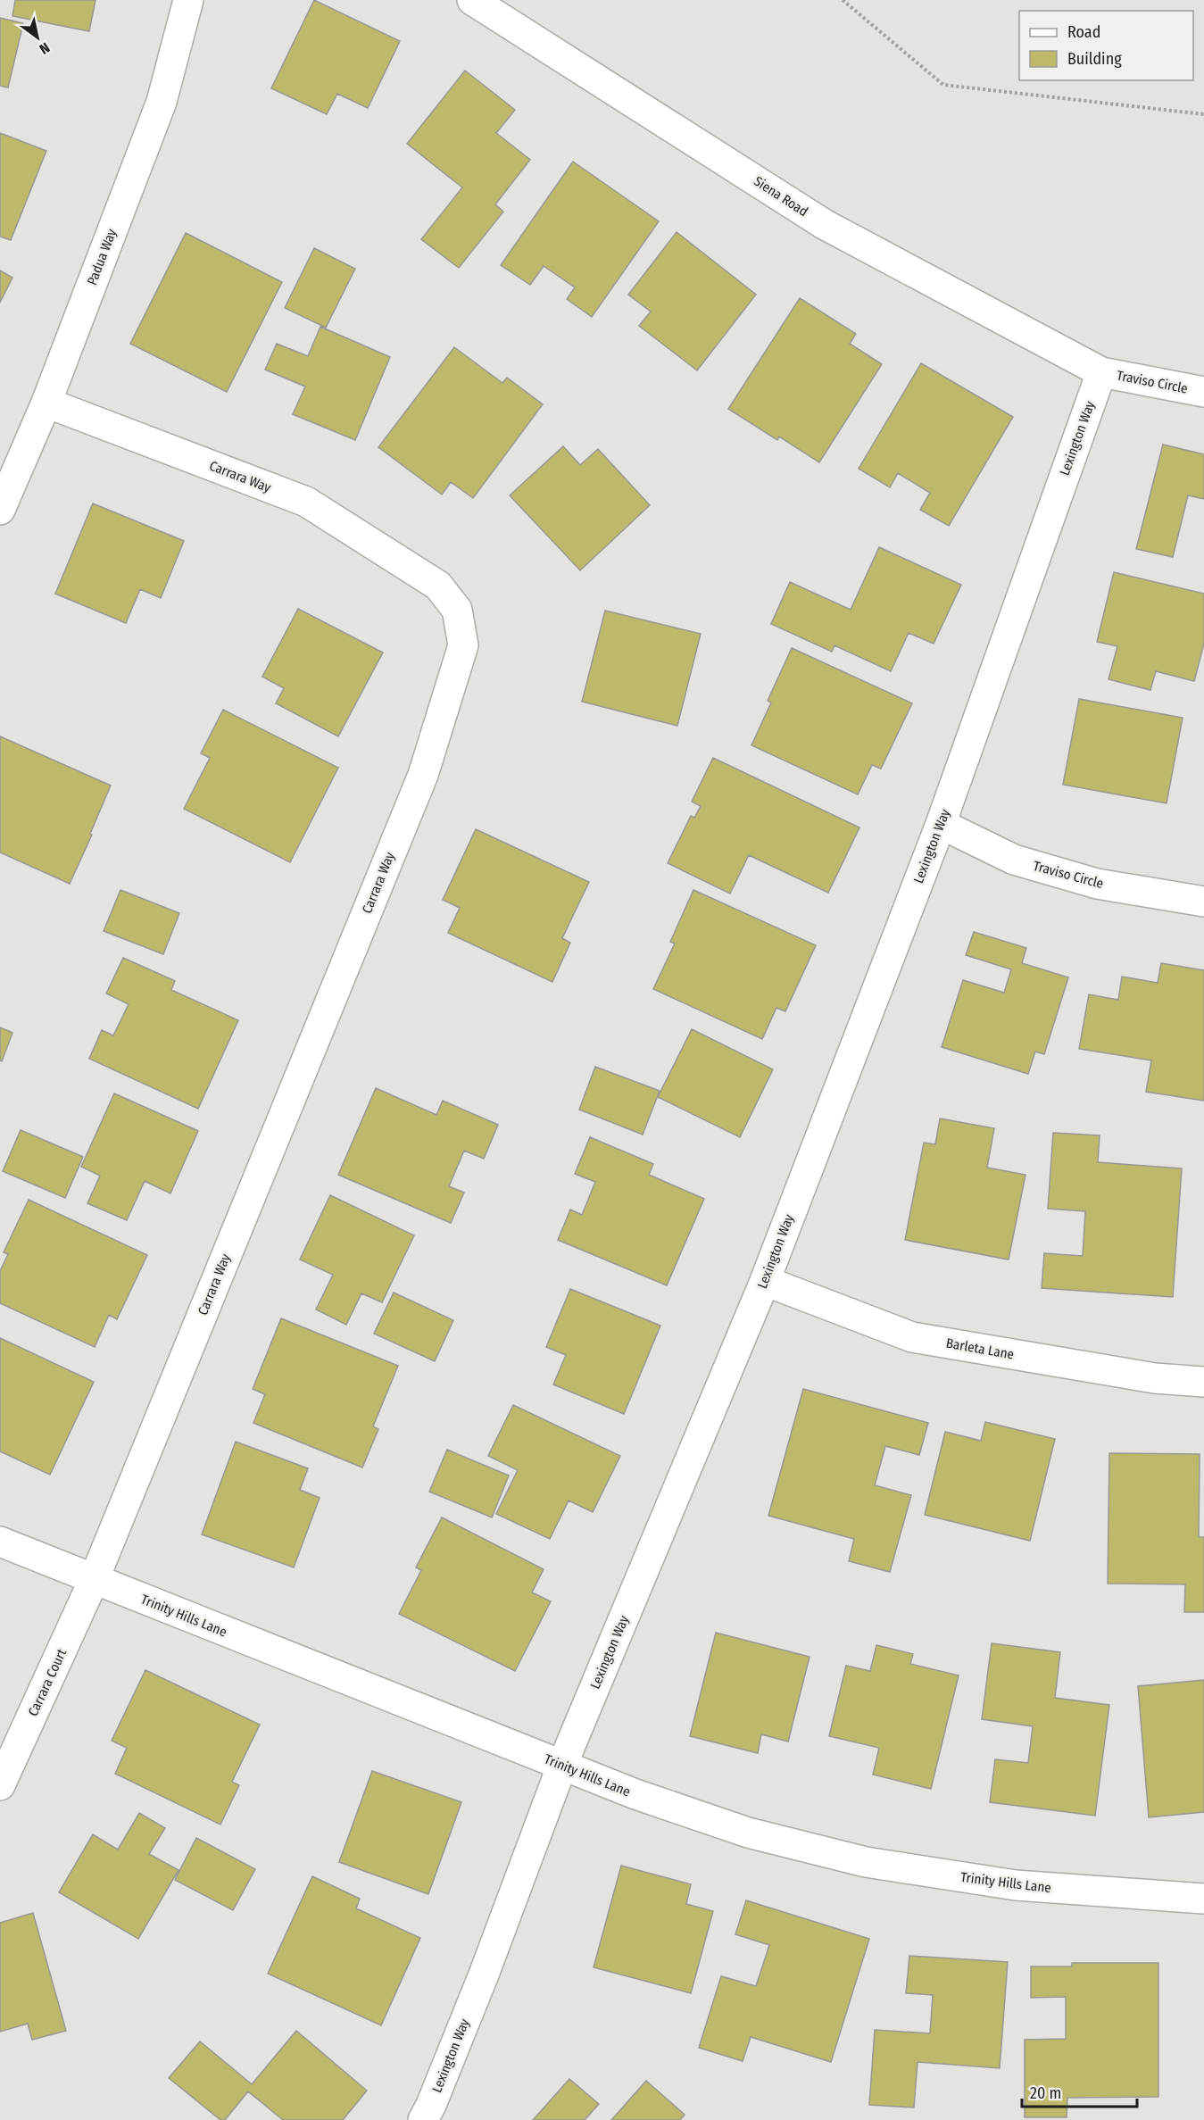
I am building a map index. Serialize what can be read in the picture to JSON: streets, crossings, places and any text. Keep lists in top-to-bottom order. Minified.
{"streets":{"street":["Siena Road","Padua Way","Traviso Circle","Lexington Way","Carrara Way","Barleta Lane","Trinity Hills Lane","Carrara Court"]},"crossings":[["Siena Road","Traviso Circle"],["Siena Road","Lexington Way"],["Padua Way","Carrara Way"],["Traviso Circle","Lexington Way"],["Lexington Way","Barleta Lane"],["Lexington Way","Trinity Hills Lane"],["Carrara Way","Trinity Hills Lane"],["Carrara Way","Carrara Court"],["Trinity Hills Lane","Carrara Court"]],"legend":["Road","Building"],"scale_bar":"20 m","north":"bottom right"}
